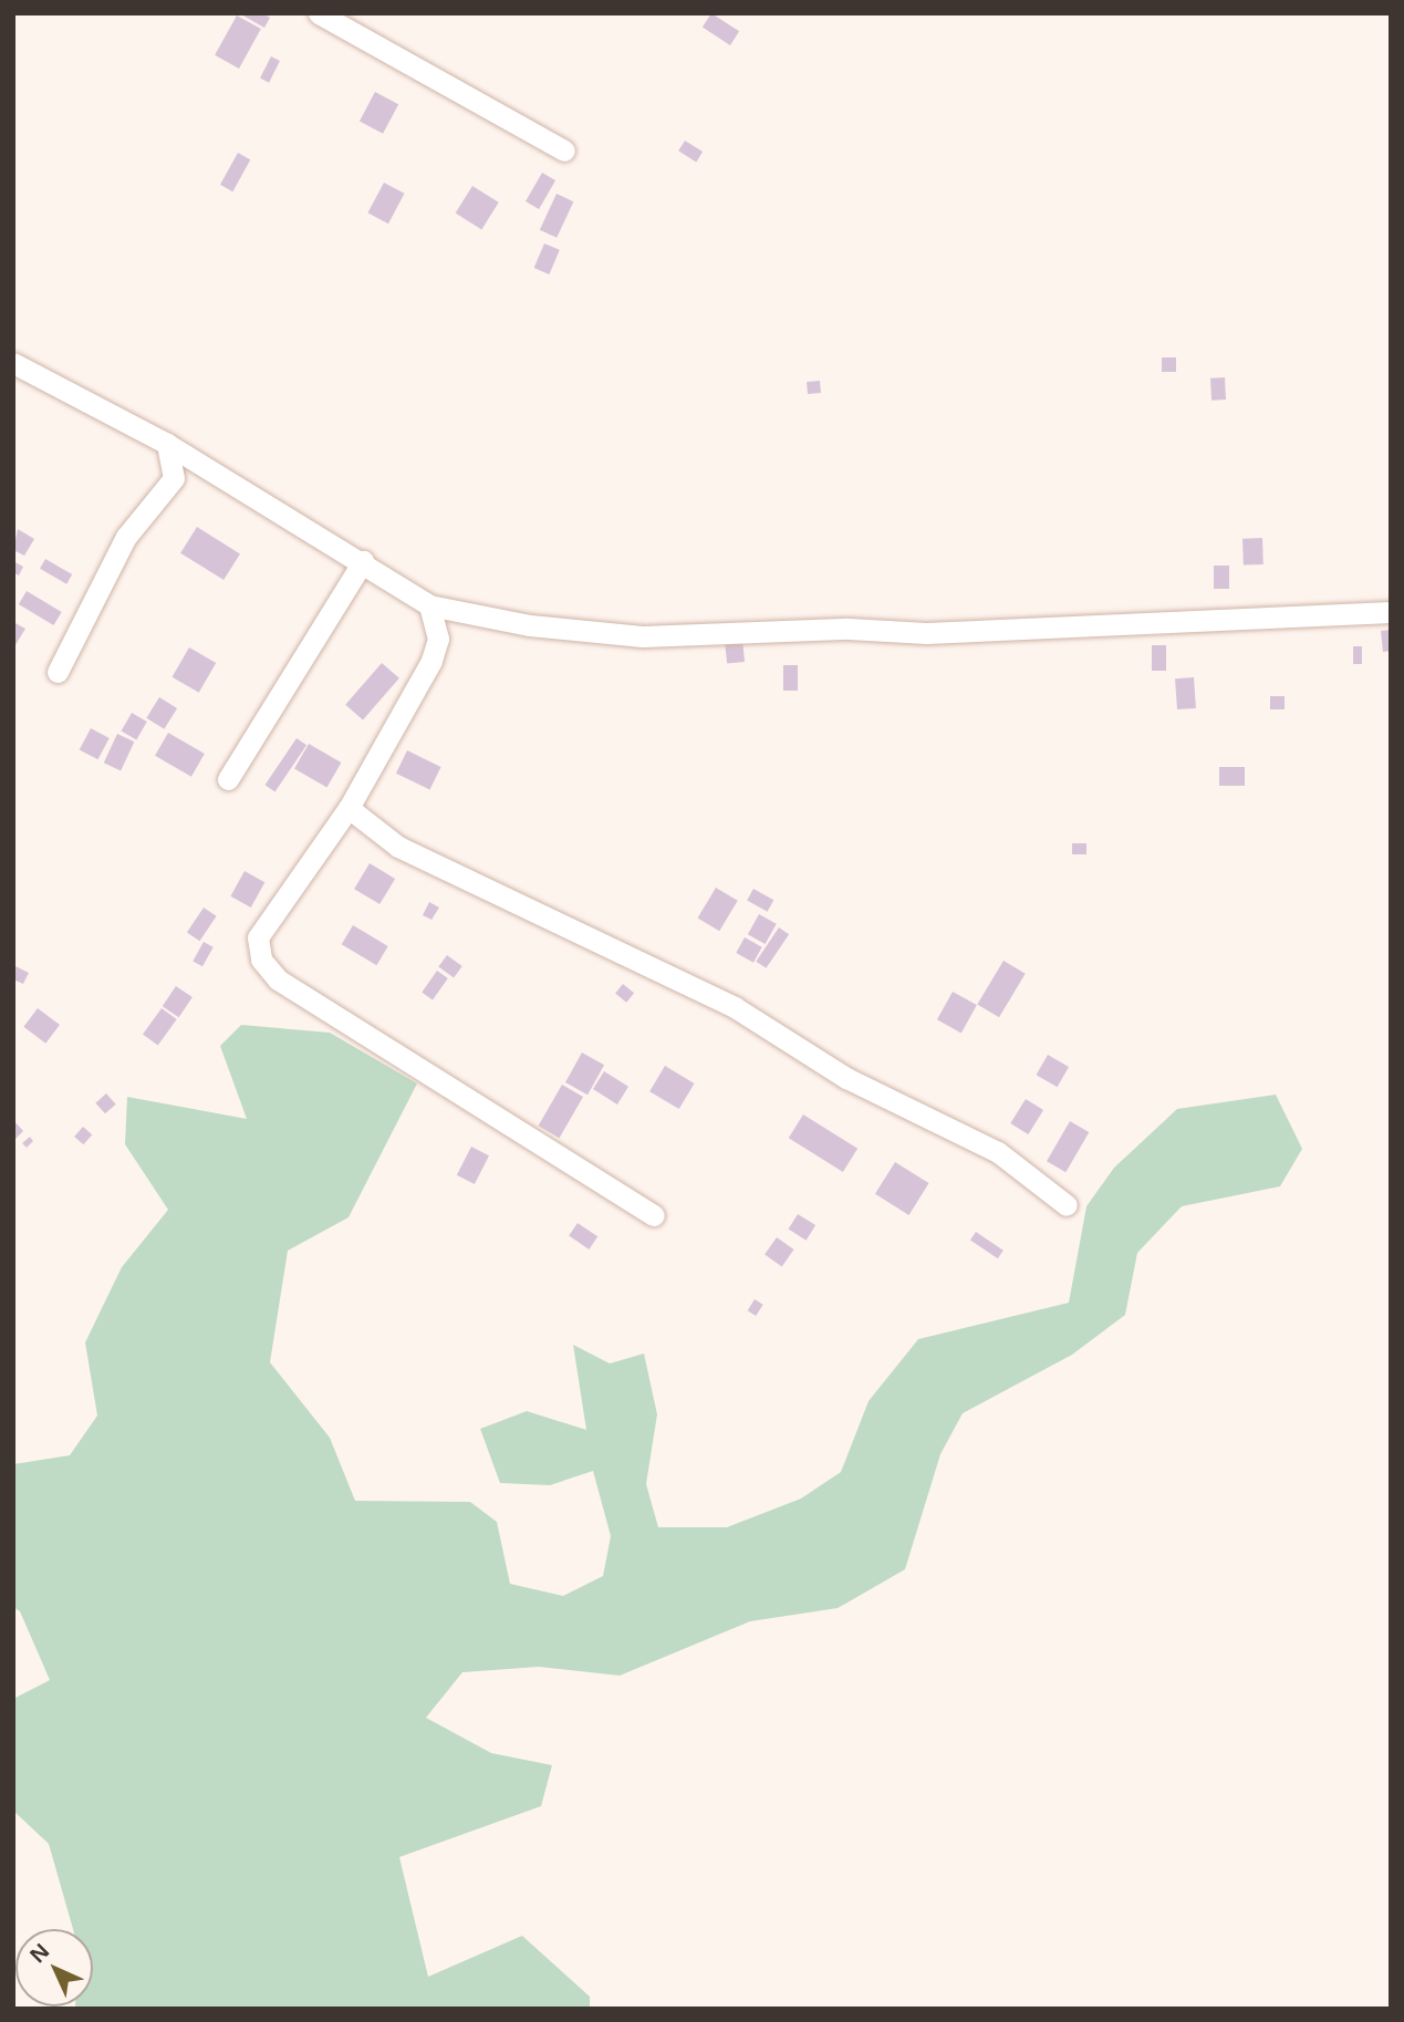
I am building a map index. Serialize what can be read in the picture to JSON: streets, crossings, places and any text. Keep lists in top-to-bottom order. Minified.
{"north":"top left"}
